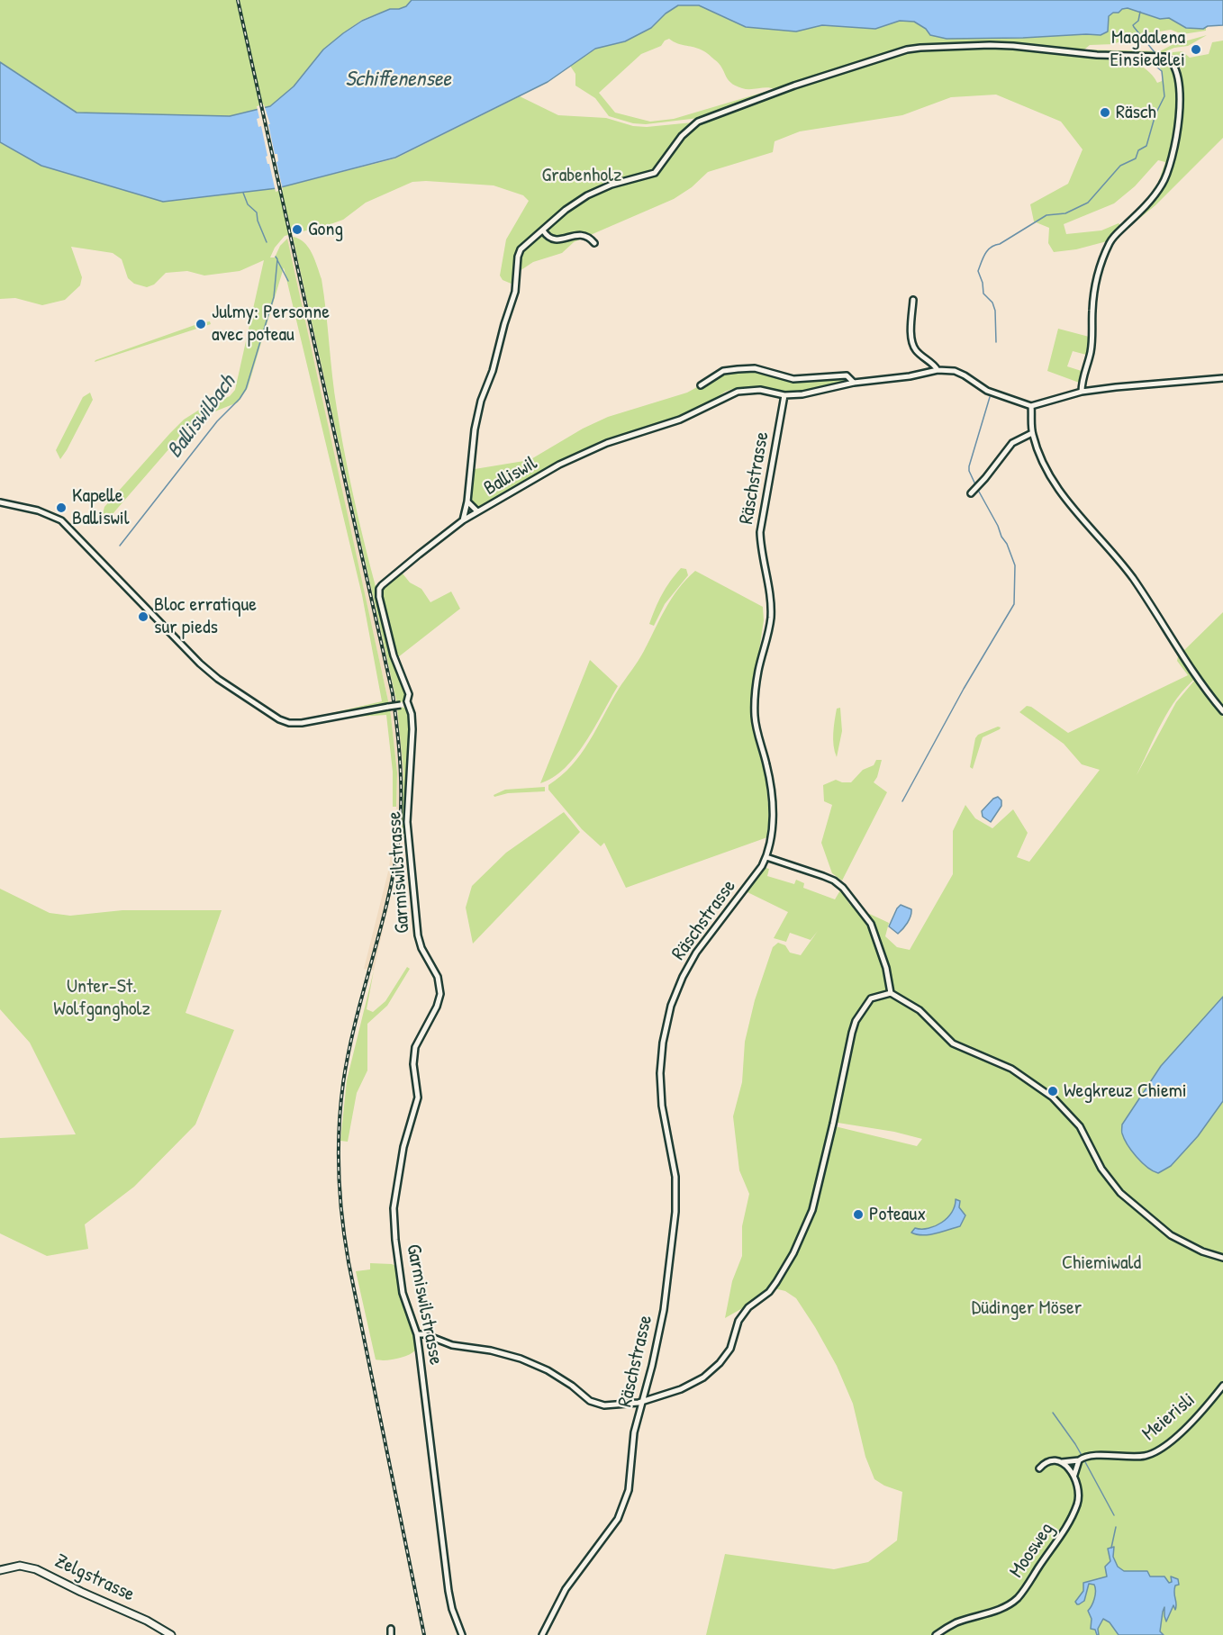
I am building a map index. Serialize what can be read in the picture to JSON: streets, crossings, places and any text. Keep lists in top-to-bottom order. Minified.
{"streets":{"street":["Balliswil","Räschstrasse","Garmiswilstrasse","Meierisli","Moosweg","Zelgstrasse"]},"crossings":[["Balliswil","Räschstrasse"],["Balliswil","Garmiswilstrasse"]],"water":["Schiffenensee","Balliswilbach"],"parks":["Grabenholz","Unter-St. Wolfgangholz","Chiemiwald","Düdinger Möser"],"places":["Magdalena Einsiedelei","Räsch","Gong","Julmy: Personne avec poteau","Kapelle Balliswil","Bloc erratique sur pieds","Wegkreuz Chiemi","Poteaux"]}
